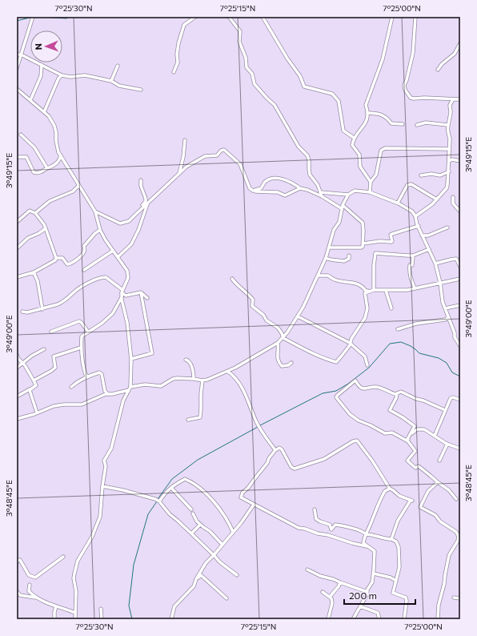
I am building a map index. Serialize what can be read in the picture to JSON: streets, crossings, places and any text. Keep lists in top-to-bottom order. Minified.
{"scale_bar":"200 m","north":"left","coordinates":["7°25'30\"N","7°25'15\"N","7°25'00\"N","3°49'15\"E","3°49'00\"E","3°48'45\"E"]}
